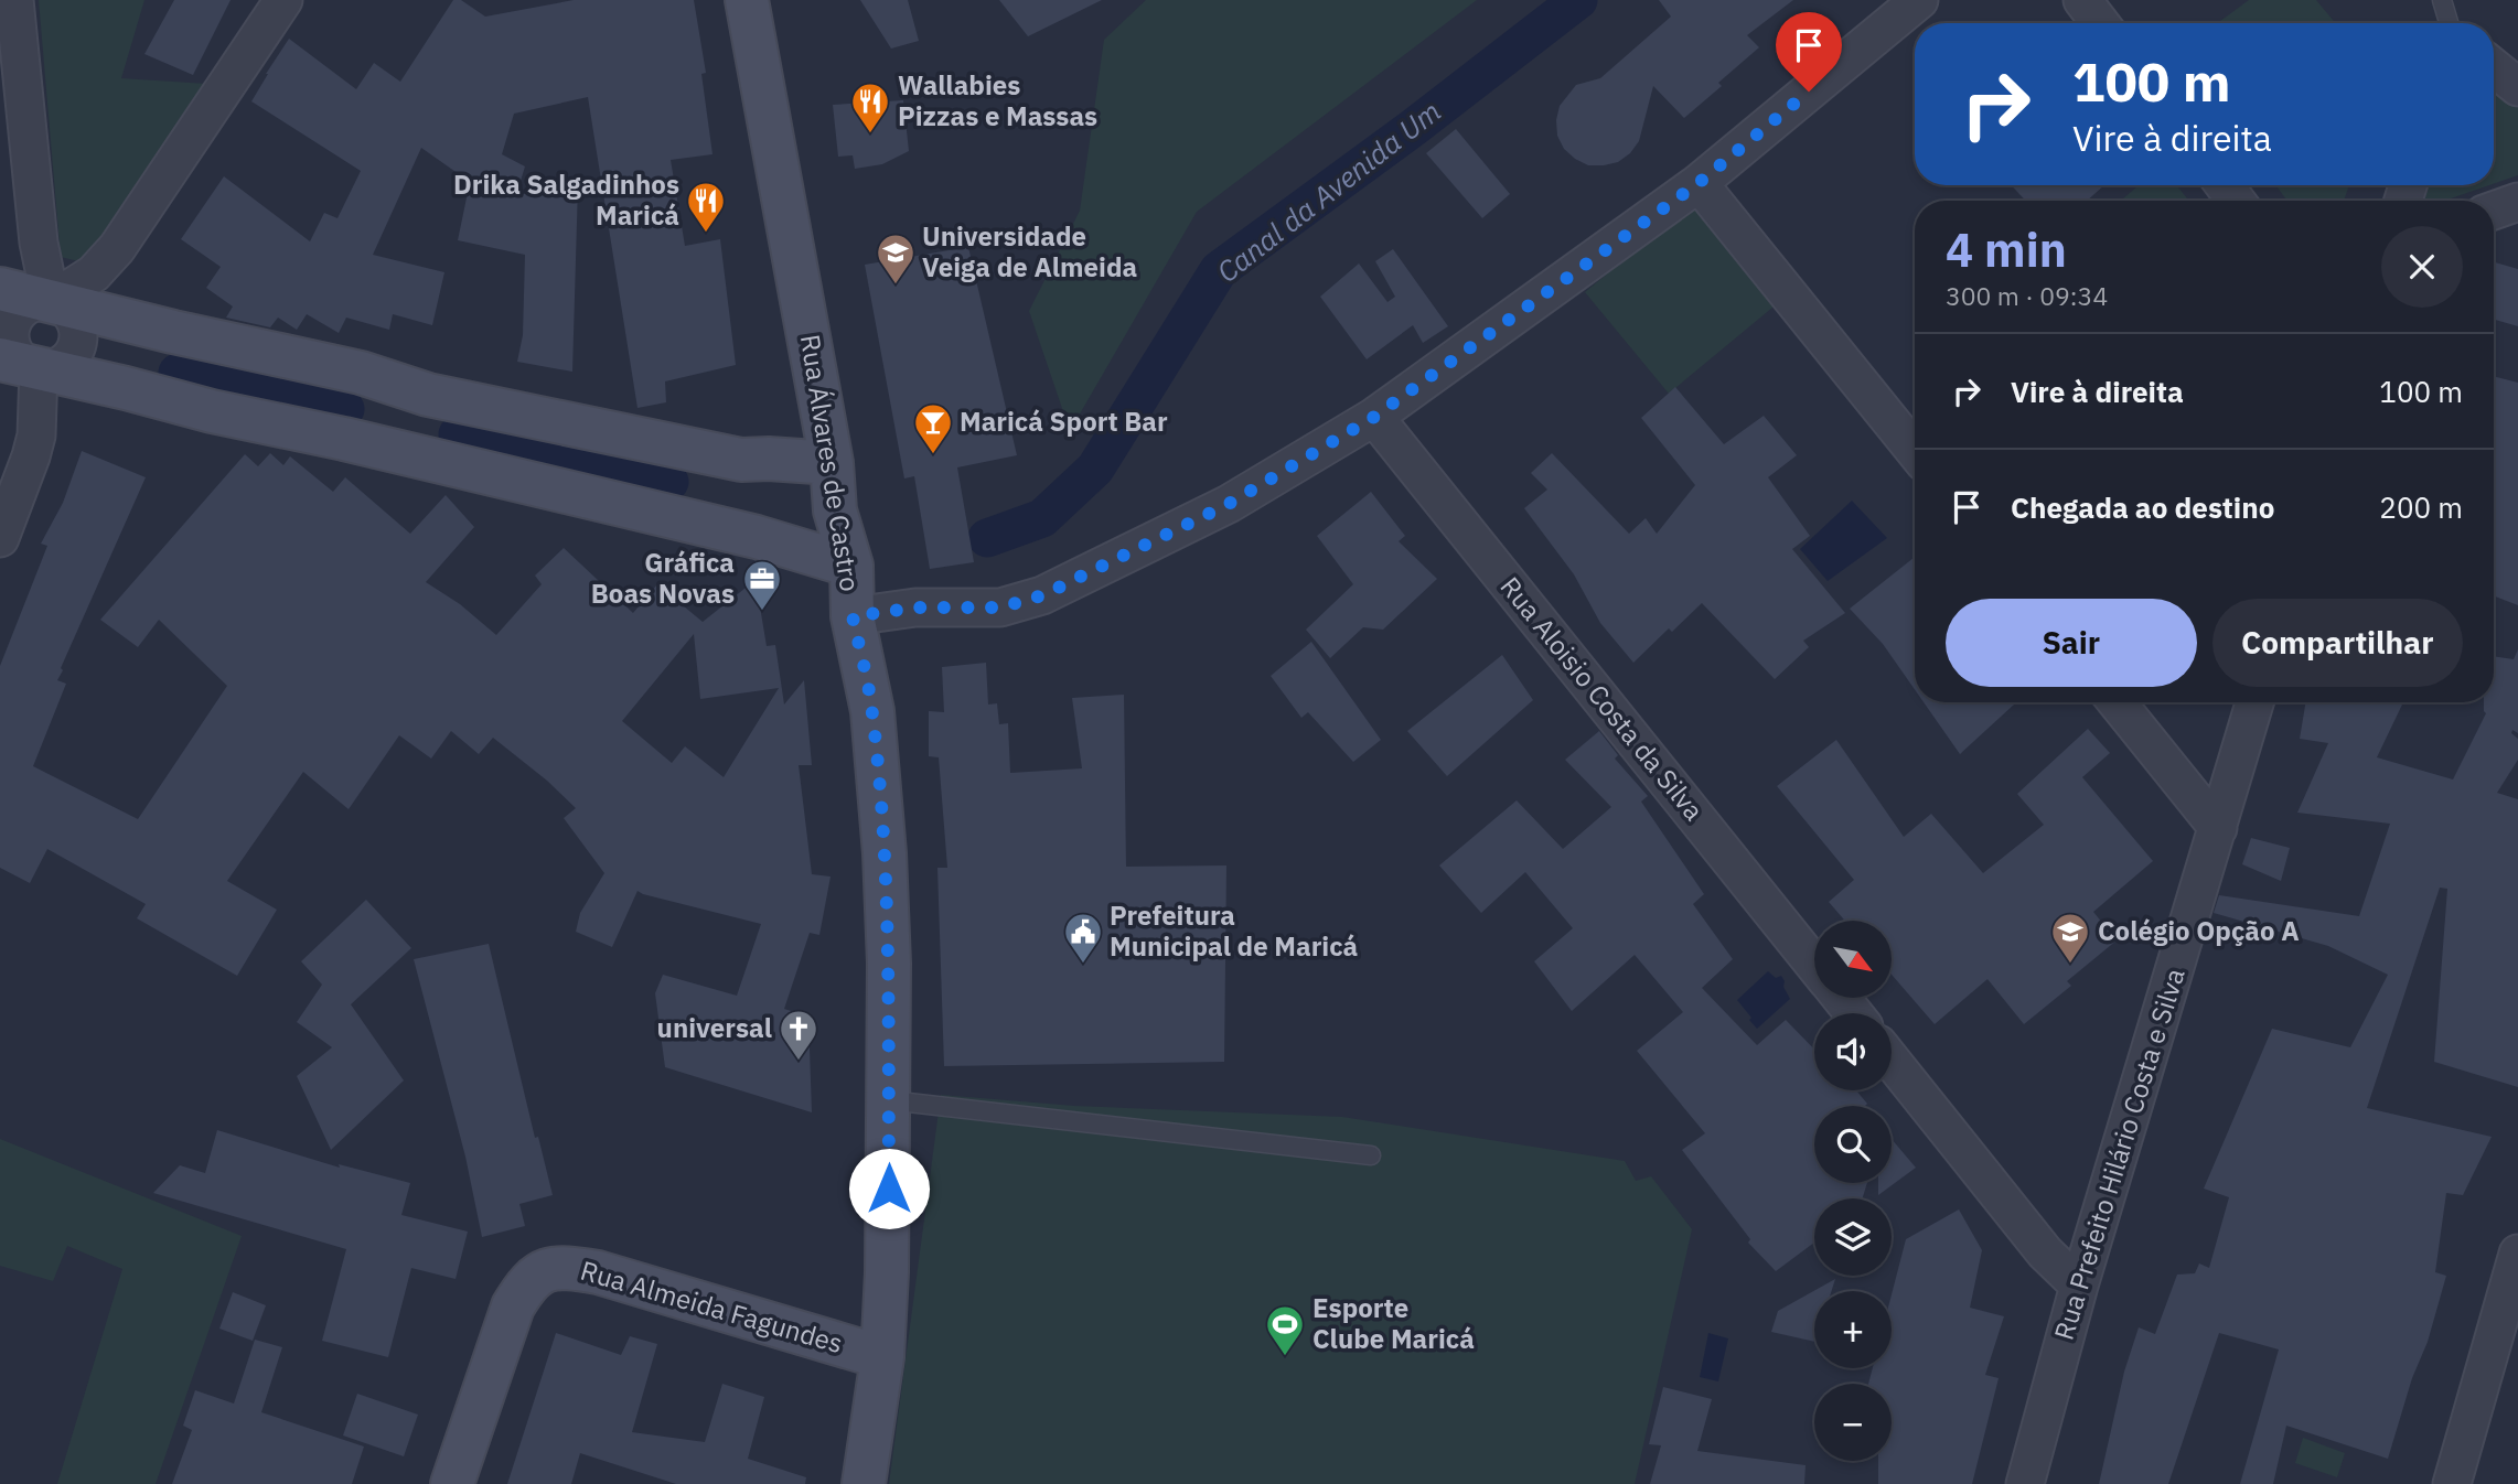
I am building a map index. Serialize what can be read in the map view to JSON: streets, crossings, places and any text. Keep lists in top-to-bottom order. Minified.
{"streets":{"street":["Rua Álvares de Castro","Rua Aloisio Costa da Silva","Rua Prefeito Hilário Costa e Silva","Rua Almeida Fagundes"]},"crossings":[["Rua Álvares de Castro","Rua Almeida Fagundes"]],"water":["Canal da Avenida Um"],"places":{"restaurant":["Wallabies Pizzas e Massas","Drika Salgadinhos Maricá"],"school or university":["Universidade Veiga de Almeida","Colégio Opção A"],"bar":["Maricá Sport Bar"],"office":["Gráfica Boas Novas"],"public building":["Prefeitura Municipal de Maricá"],"church":["universal"],"sports":["Esporte Clube Maricá"]},"north":"bottom right","page":{"turn":["100 m","Vire à direita"],"heading":["4 min","300 m · 09:34"],"list":[{"name":"Vire à direita","value":"100 m"},{"name":"Chegada ao destino","value":"200 m"}],"buttons":["Sair","Compartilhar"],"map_buttons":["+","−"]}}
